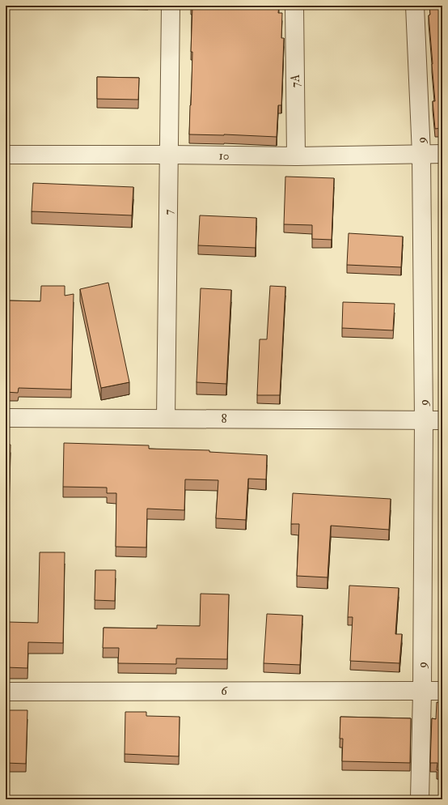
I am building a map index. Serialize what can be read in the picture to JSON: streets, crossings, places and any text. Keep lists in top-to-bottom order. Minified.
{"streets":{"street":["7A","9","10","7","8","6"]},"crossings":[["7A","10"],["9","10"],["9","8"],["9","6"],["10","7"],["7","8"]]}
